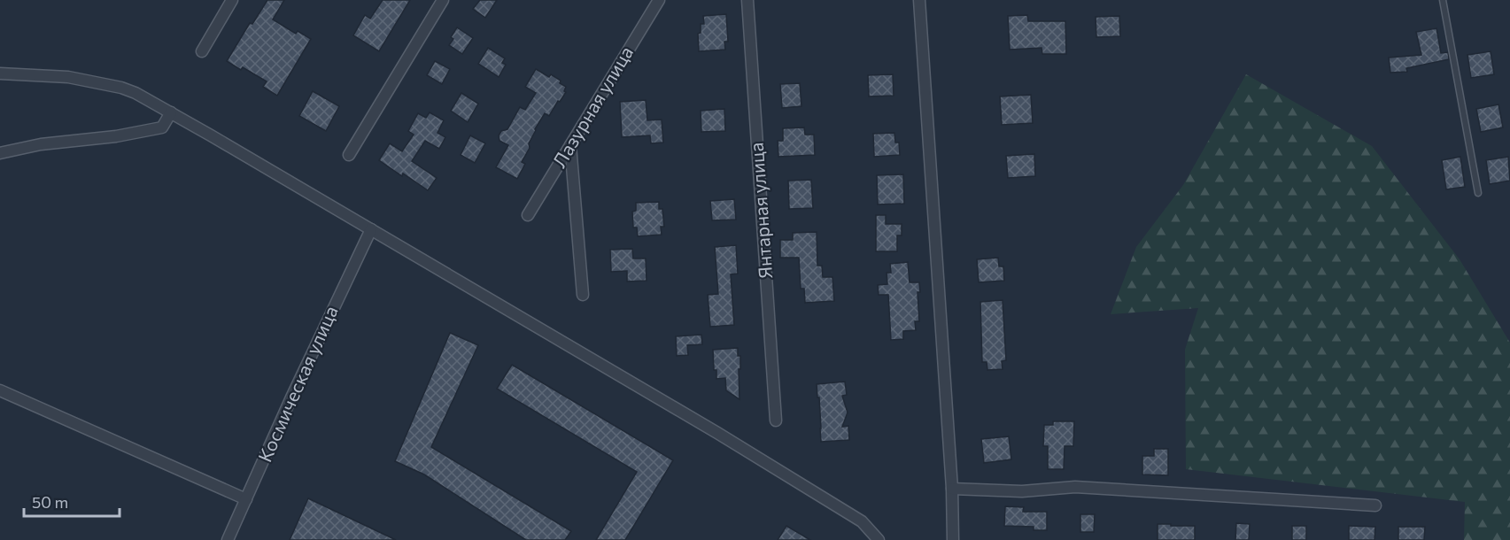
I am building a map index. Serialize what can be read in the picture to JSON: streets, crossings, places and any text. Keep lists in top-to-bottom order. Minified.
{"streets":{"street":["Лазурная улица","Янтарная улица","Космическая улица"]},"scale_bar":"50 m"}
